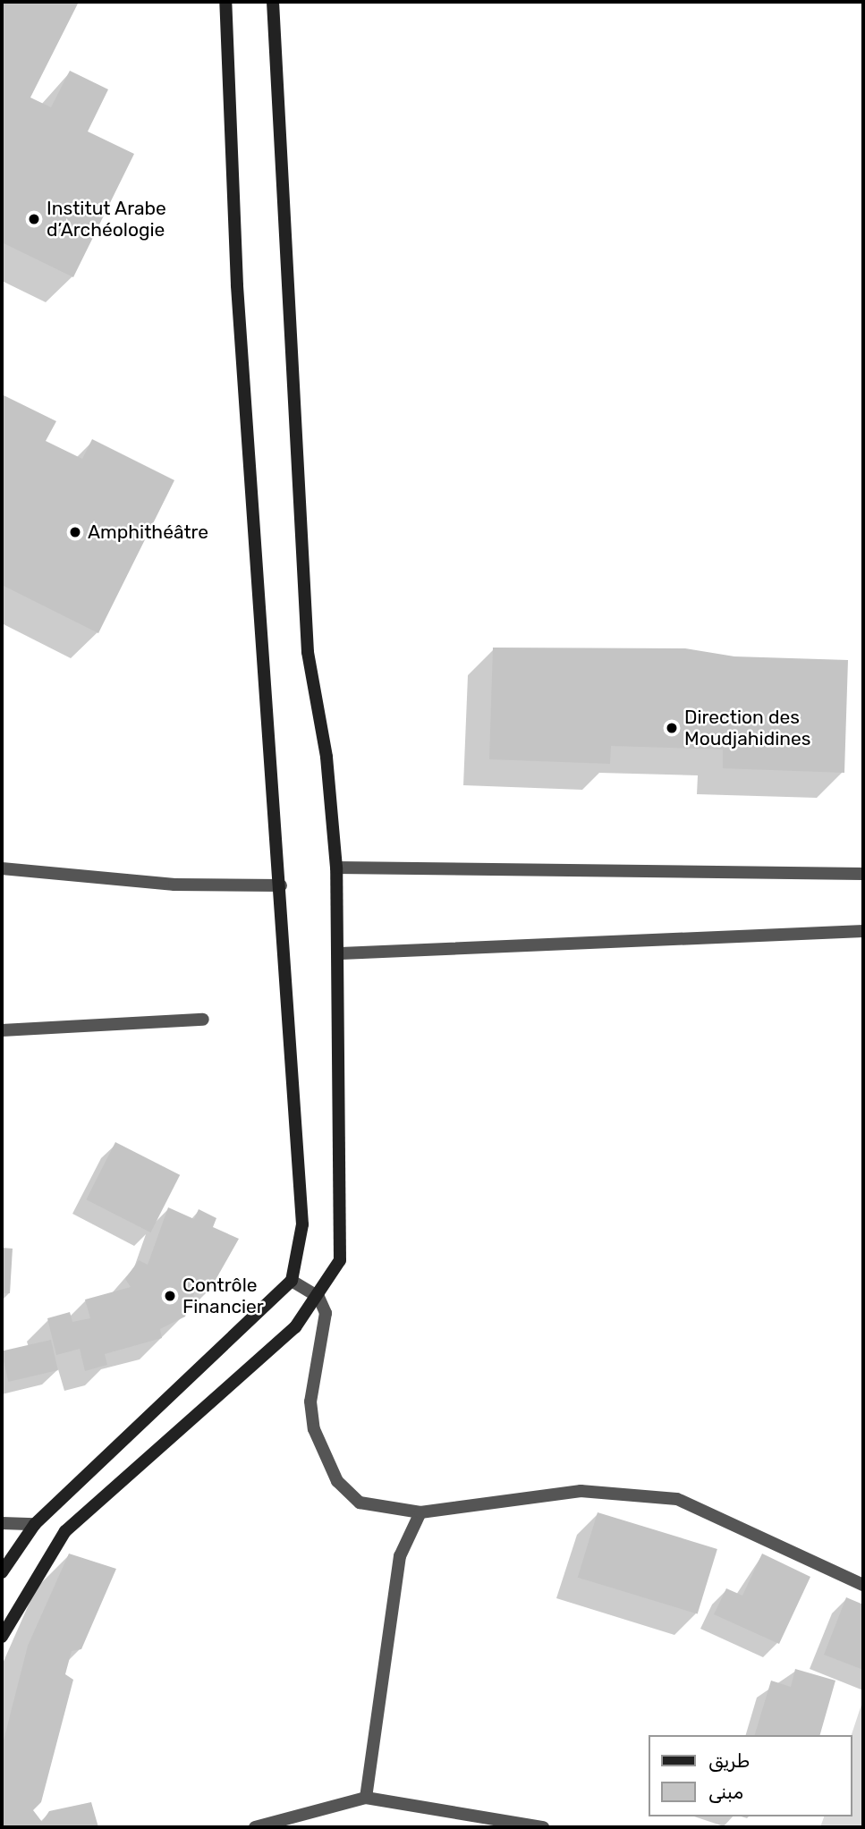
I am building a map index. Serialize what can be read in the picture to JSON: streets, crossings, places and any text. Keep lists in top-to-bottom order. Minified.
{"places":["Institut Arabe d’Archéologie","Amphithéâtre","Direction des Moudjahidines","Contrôle Financier"],"legend":["طريق","مبنى"]}
